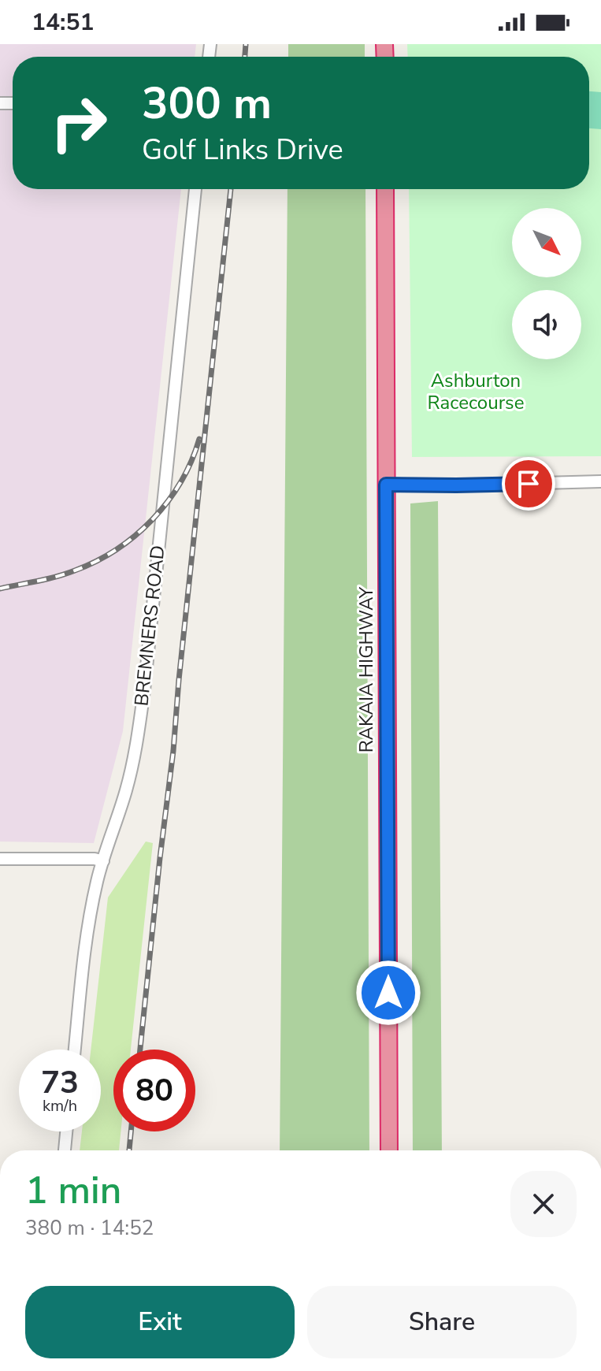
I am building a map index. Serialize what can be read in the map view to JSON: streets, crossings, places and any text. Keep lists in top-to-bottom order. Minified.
{"streets":{"highway":["RAKAIA HIGHWAY"],"street":["BREMNERS ROAD"]},"parks":["Ashburton Racecourse"],"north":"bottom right","page":{"status":"14:51","turn":["300 m","Golf Links Drive"],"speed":"73 km/h","limit":"80","heading":["1 min","380 m · 14:52"],"buttons":["Exit","Share"]}}
